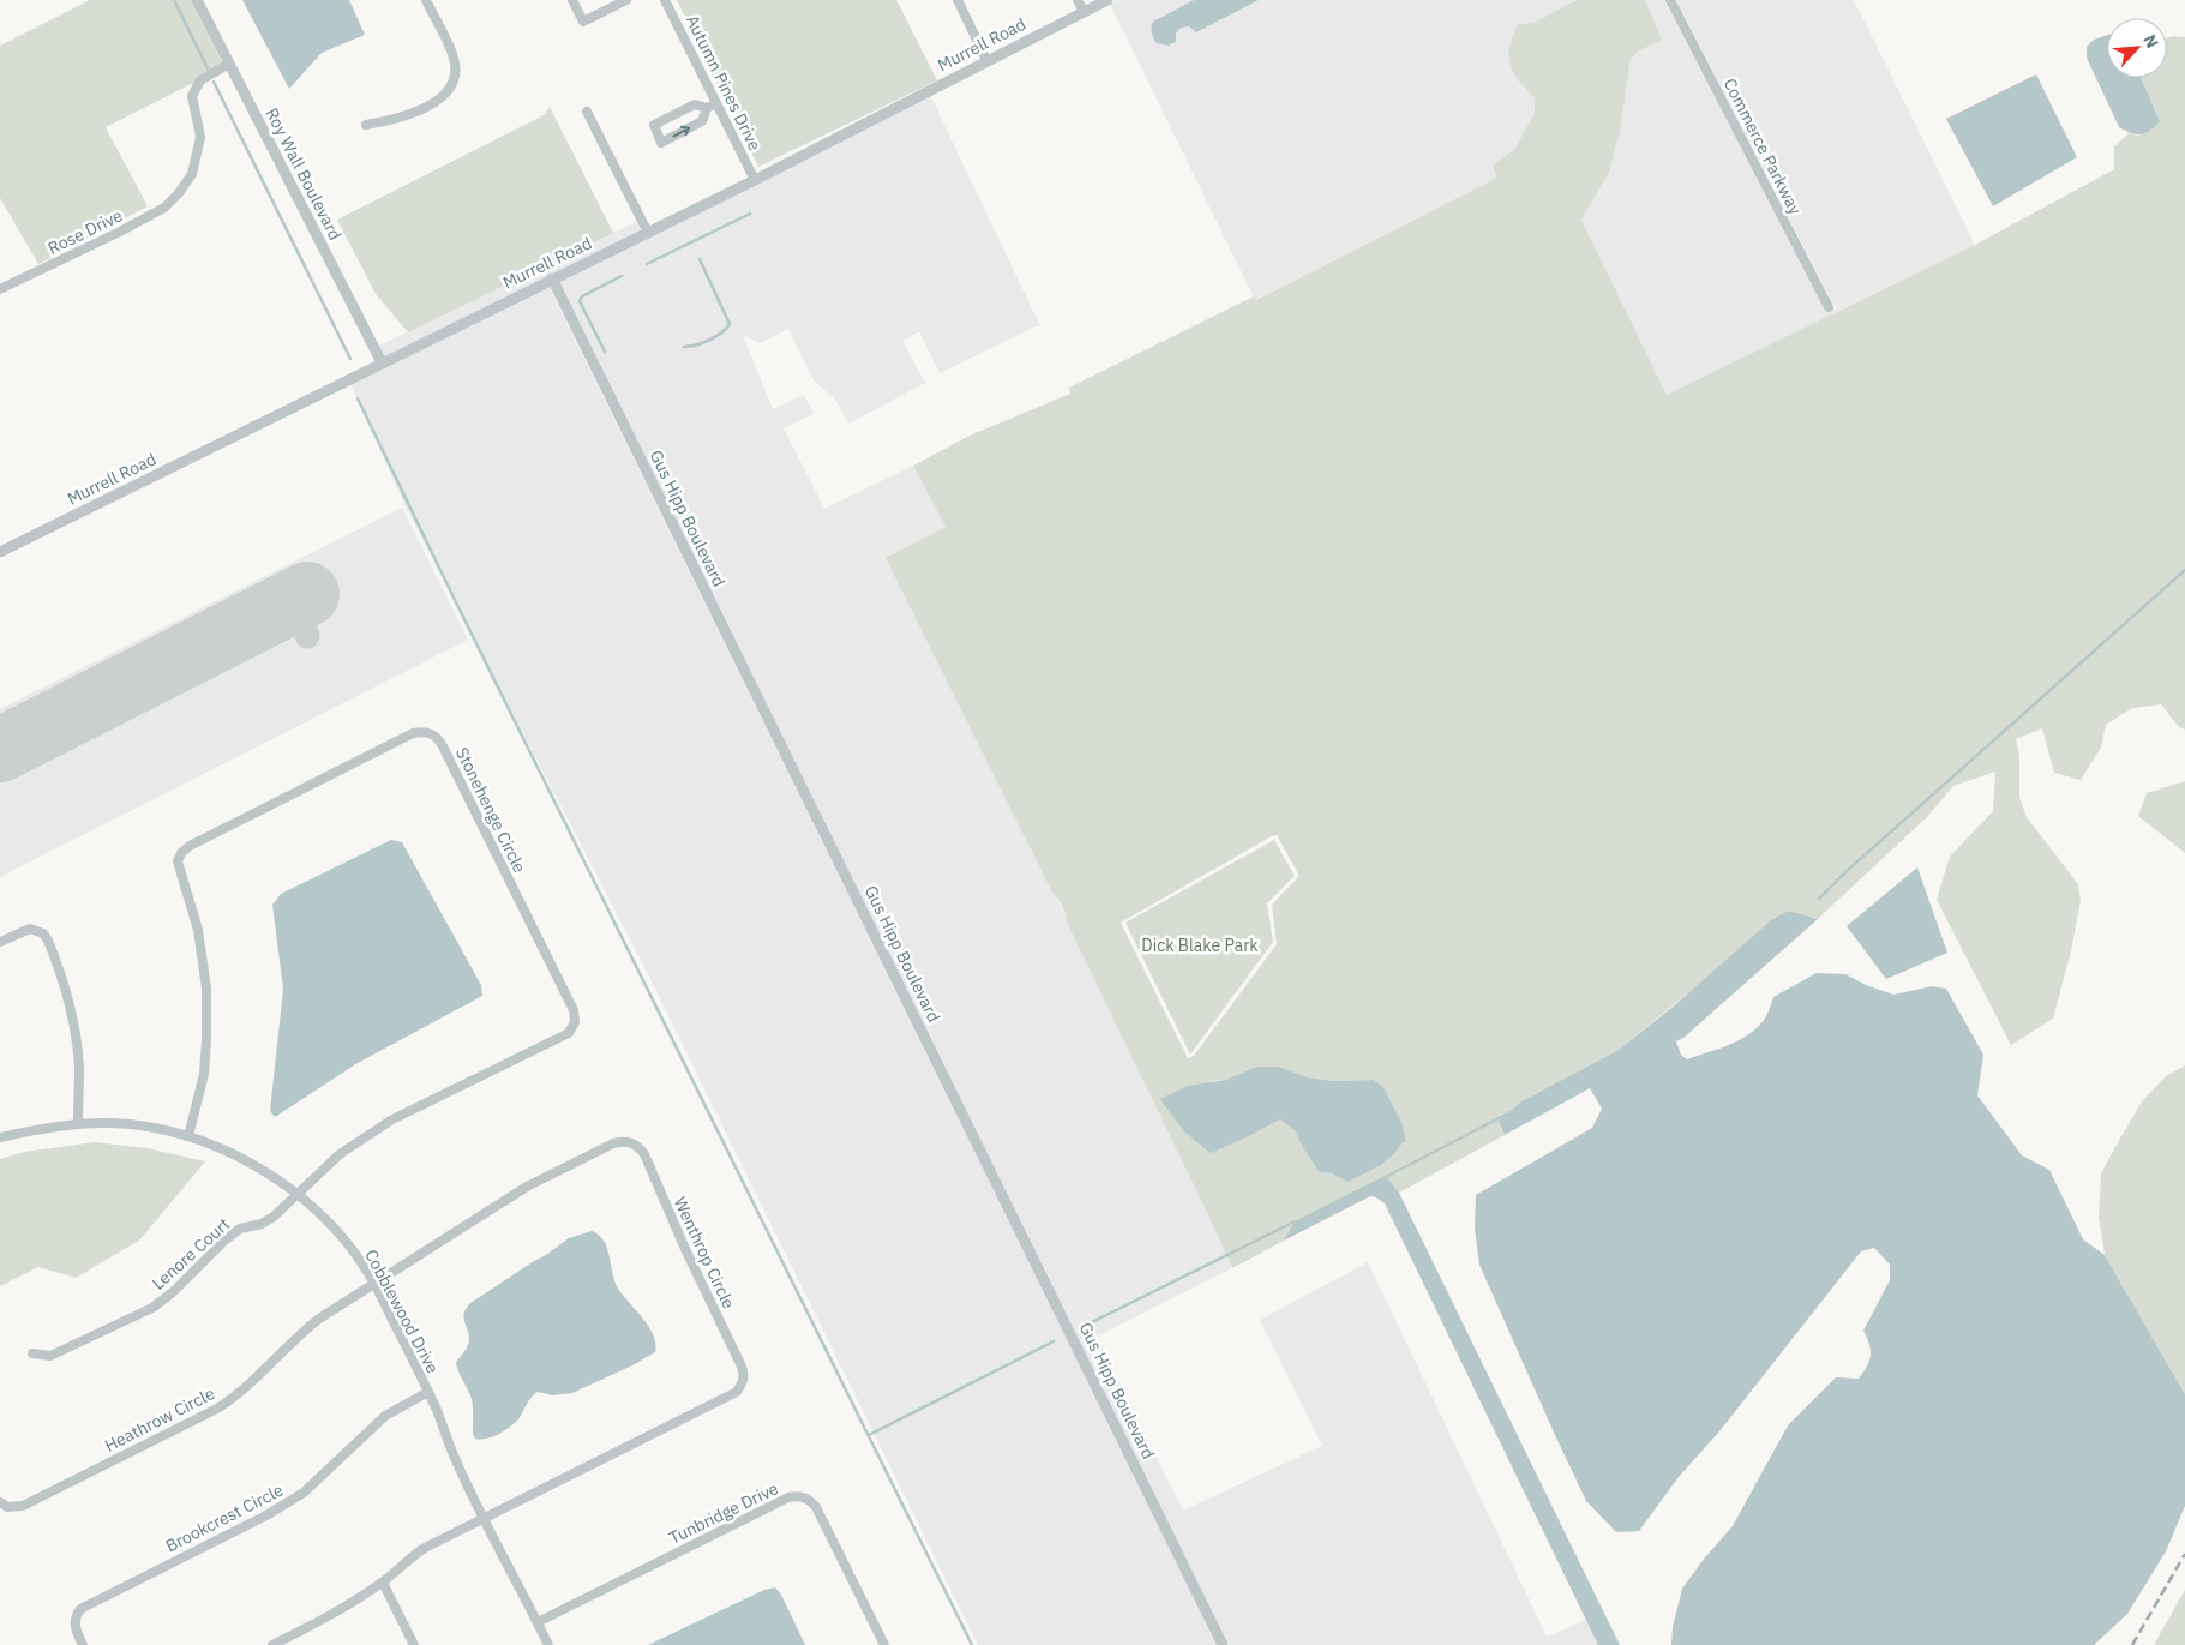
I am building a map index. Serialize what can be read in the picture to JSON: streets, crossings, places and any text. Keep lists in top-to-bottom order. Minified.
{"streets":{"street":["Murrell Road","Autumn Pines Drive","Commerce Parkway","Roy Wall Boulevard","Rose Drive","Gus Hipp Boulevard","Stonehenge Circle","Wenthrop Circle","Lenore Court","Cobblewood Drive","Heathrow Circle","Tunbridge Drive","Brookcrest Circle"]},"crossings":[["Murrell Road","Autumn Pines Drive"],["Murrell Road","Roy Wall Boulevard"],["Murrell Road","Gus Hipp Boulevard"],["Roy Wall Boulevard","Rose Drive"],["Stonehenge Circle","Lenore Court"],["Stonehenge Circle","Cobblewood Drive"],["Wenthrop Circle","Cobblewood Drive"],["Wenthrop Circle","Heathrow Circle"],["Lenore Court","Cobblewood Drive"],["Cobblewood Drive","Heathrow Circle"],["Cobblewood Drive","Tunbridge Drive"],["Cobblewood Drive","Brookcrest Circle"]],"parks":["Dick Blake Park"],"north":"top right"}
